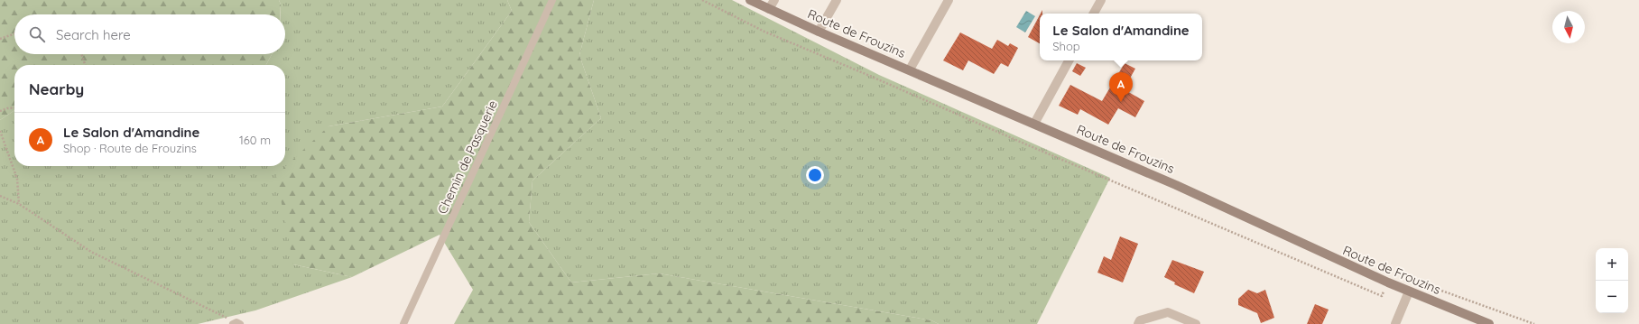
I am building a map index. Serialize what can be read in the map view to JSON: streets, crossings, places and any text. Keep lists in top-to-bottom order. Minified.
{"streets":{"main road":["Route de Frouzins"],"lane":["Chemin de Pasquerie"]},"north":"bottom","page":{"popup":["Le Salon d'Amandine","Shop"],"search":"Search here","heading":"Nearby","pins":"A","list":[{"mark":"A","name":"Le Salon d'Amandine","note":"Shop · Route de Frouzins","value":"160 m"}],"map_buttons":["+","−"]}}
